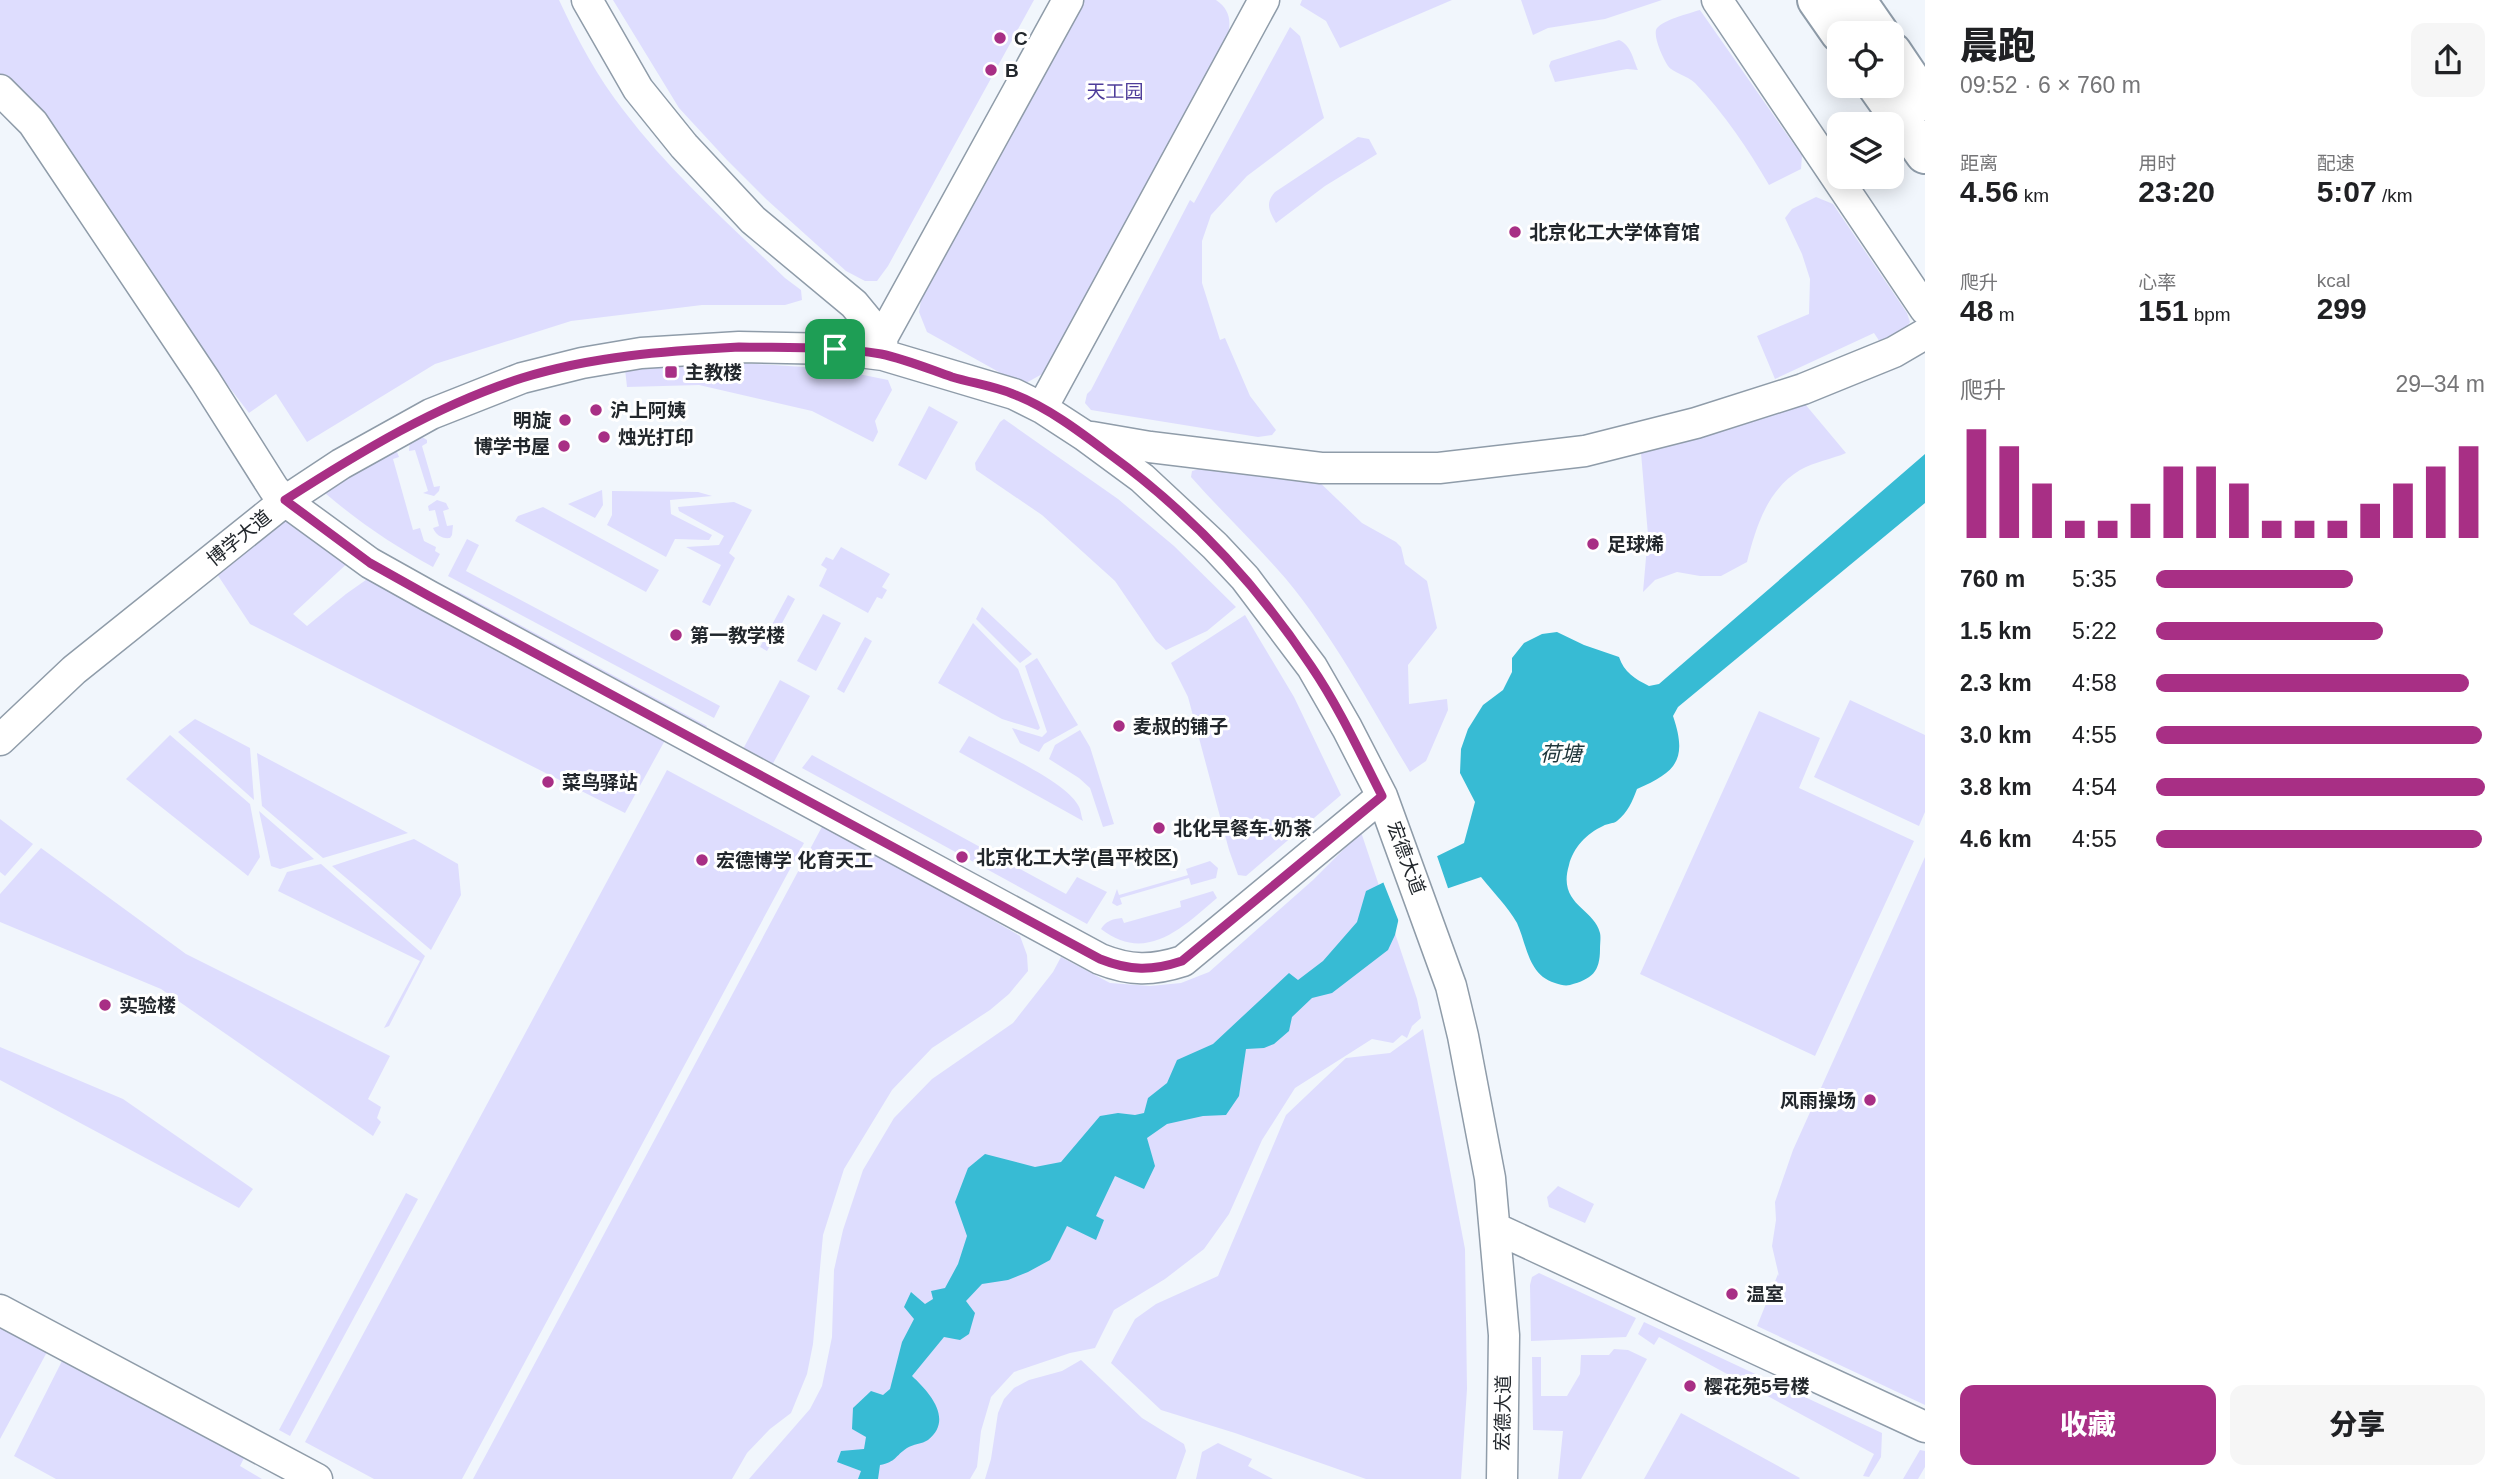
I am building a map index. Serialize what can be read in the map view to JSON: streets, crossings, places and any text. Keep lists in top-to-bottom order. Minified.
{"streets":{"street":["博学大道","宏德大道"]},"crossings":[["博学大道","宏德大道"]],"water":["荷塘"],"parks":["天工园"],"places":{"other":["C","B","北京化工大学体育馆","沪上阿姨","明旋","烛光打印","博学书屋","足球烯","第一教学楼","麦叔的铺子","菜鸟驿站","北化早餐车-奶茶","北京化工大学(昌平校区)","宏德博学 化育天工","实验楼","风雨操场","温室","樱花苑5号楼"],"transit":["主教楼"]},"page":{"heading":["晨跑","09:52 · 6 × 760 m"],"stats":[["距离","4.56 km"],["用时","23:20"],["配速","5:07 /km"],["爬升","48 m"],["心率","151 bpm"],["kcal","299"]],"chart":["爬升","29–34 m"],"list":[{"name":"760 m","note":"5:35"},{"name":"1.5 km","note":"5:22"},{"name":"2.3 km","note":"4:58"},{"name":"3.0 km","note":"4:55"},{"name":"3.8 km","note":"4:54"},{"name":"4.6 km","note":"4:55"}],"buttons":["收藏","分享"]}}
